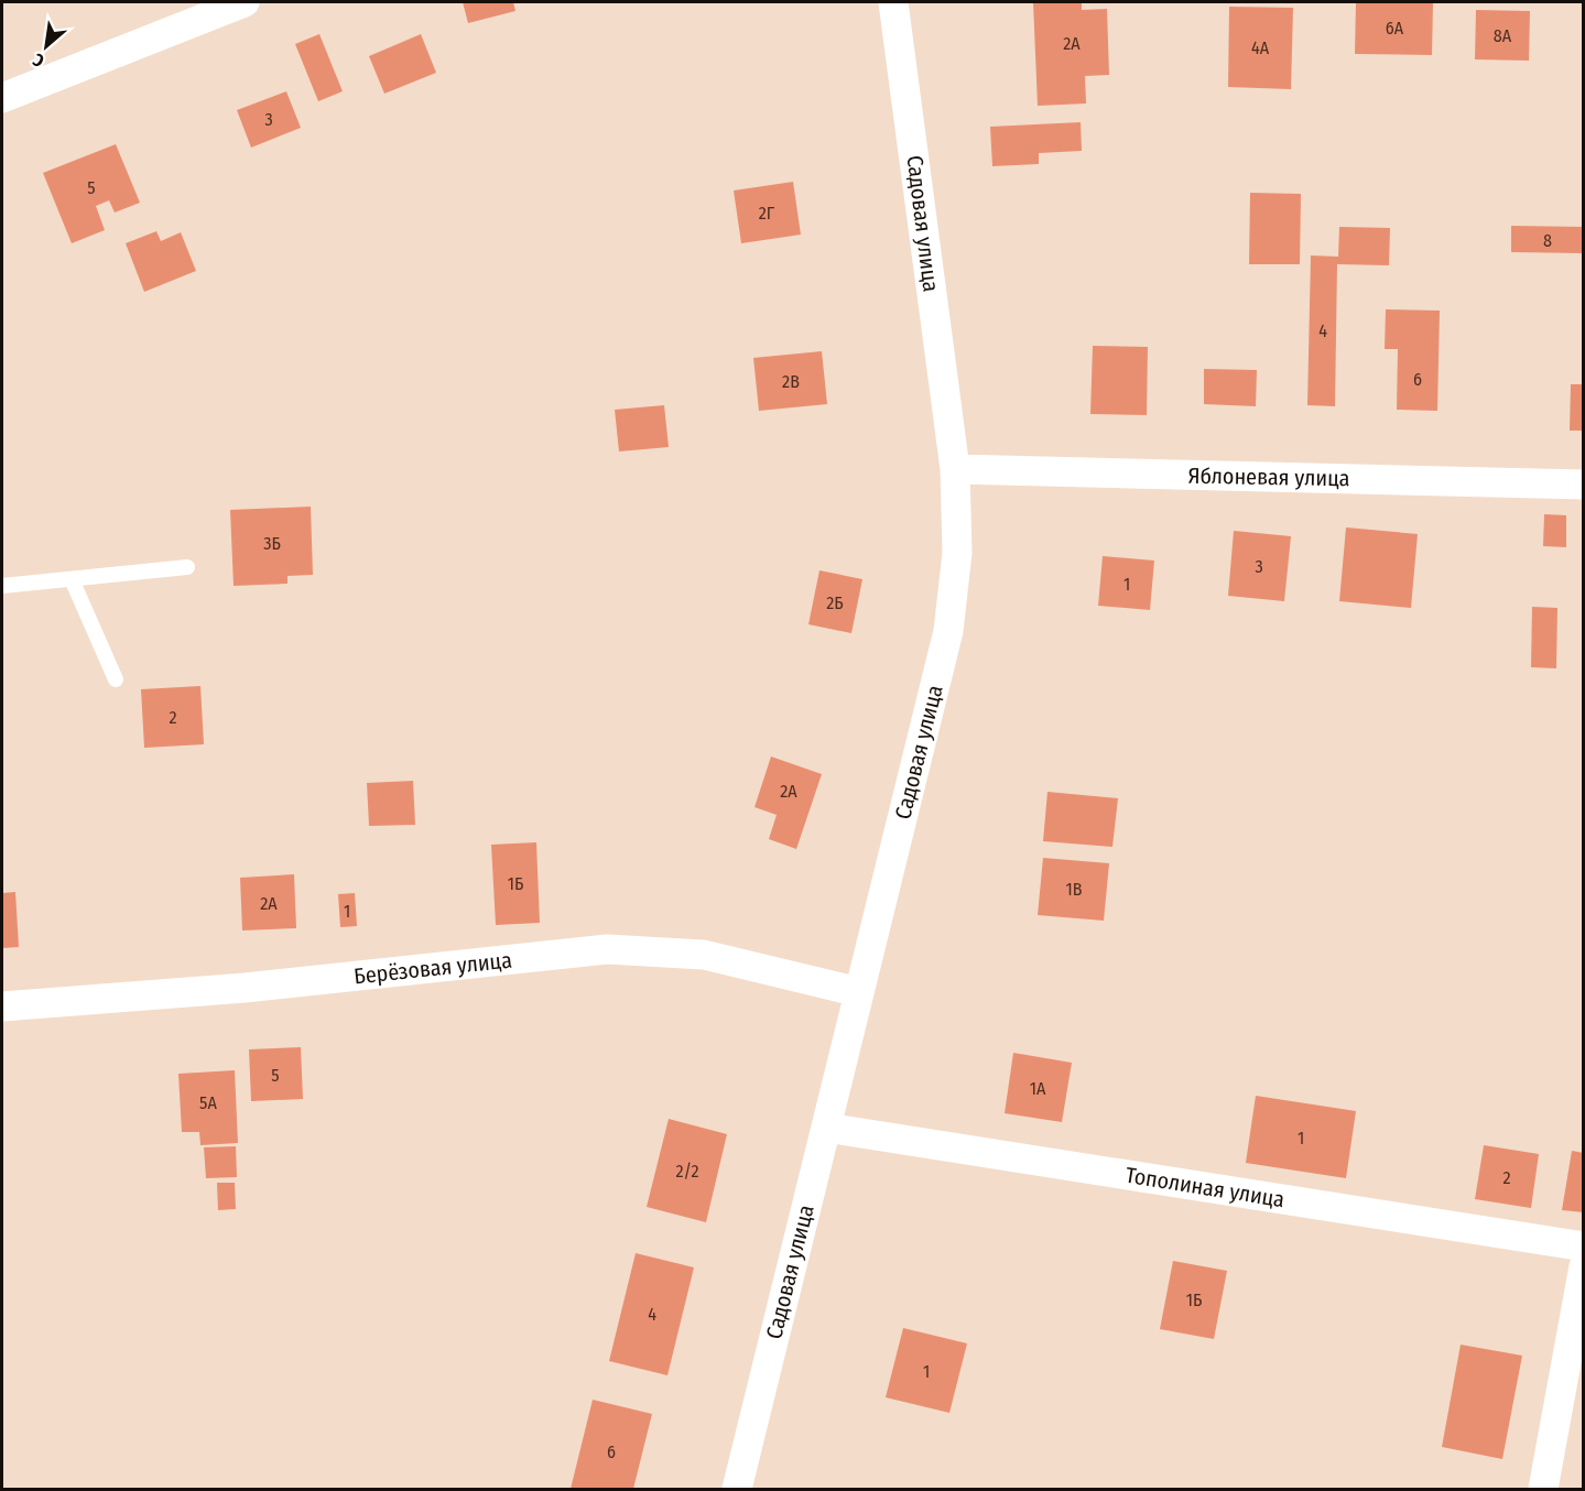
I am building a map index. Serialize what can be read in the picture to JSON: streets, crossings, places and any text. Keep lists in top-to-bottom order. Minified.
{"streets":{"street":["Садовая улица","Яблоневая улица","Берёзовая улица","Тополиная улица"]},"crossings":[["Садовая улица","Яблоневая улица"],["Садовая улица","Берёзовая улица"],["Садовая улица","Тополиная улица"]],"house_numbers":["6А","8А","2А","4А","3","5","2Г","8","4","6","2В","3Б","3","1","2Б","2","2А","1Б","1В","2А","1","5","1А","5А","1","2/2","2","1Б","4","1","6"],"north":"bottom left"}
